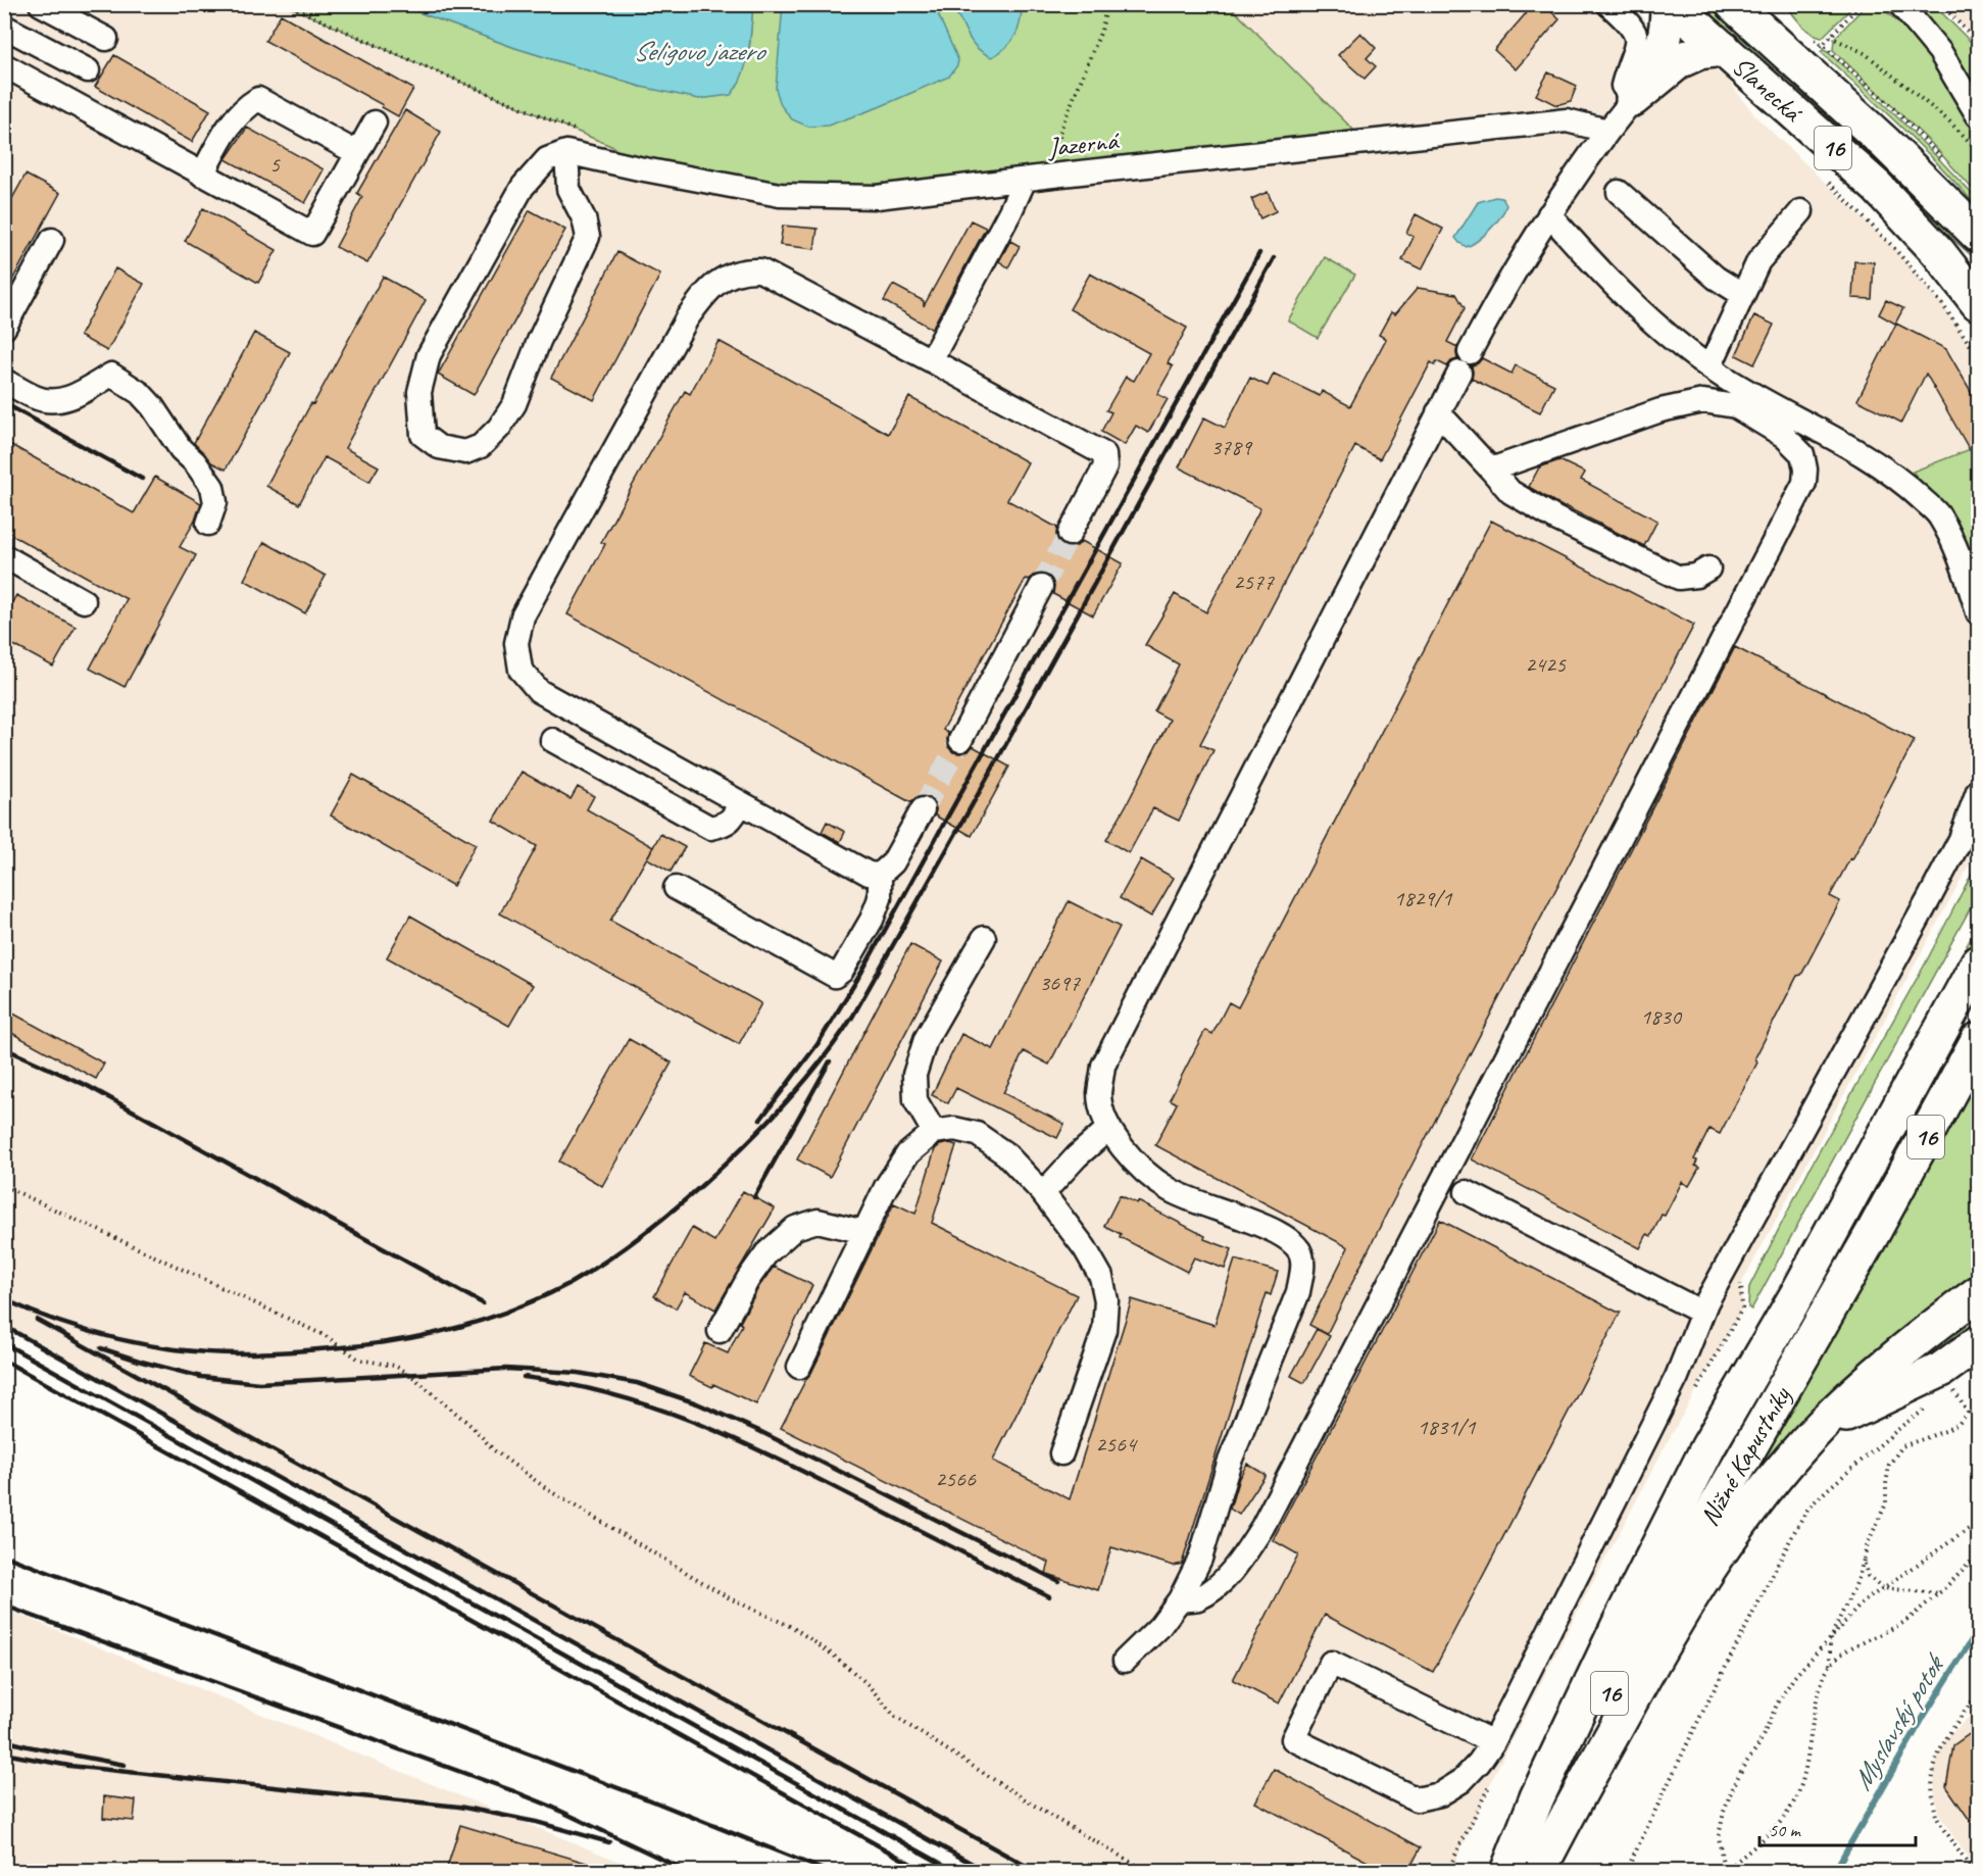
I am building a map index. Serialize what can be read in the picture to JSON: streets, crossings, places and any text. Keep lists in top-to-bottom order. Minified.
{"streets":{"highway":["Slanecká","16","Nižné Kapustníky"],"street":["Jazerná"]},"crossings":[["Slanecká","16"]],"water":["Seligovo jazero","Myslavský potok"],"house_numbers":["5","3789","2577","2425","1829/1","3697","1830","1831/1","2564","2566"],"scale_bar":"50 m"}
